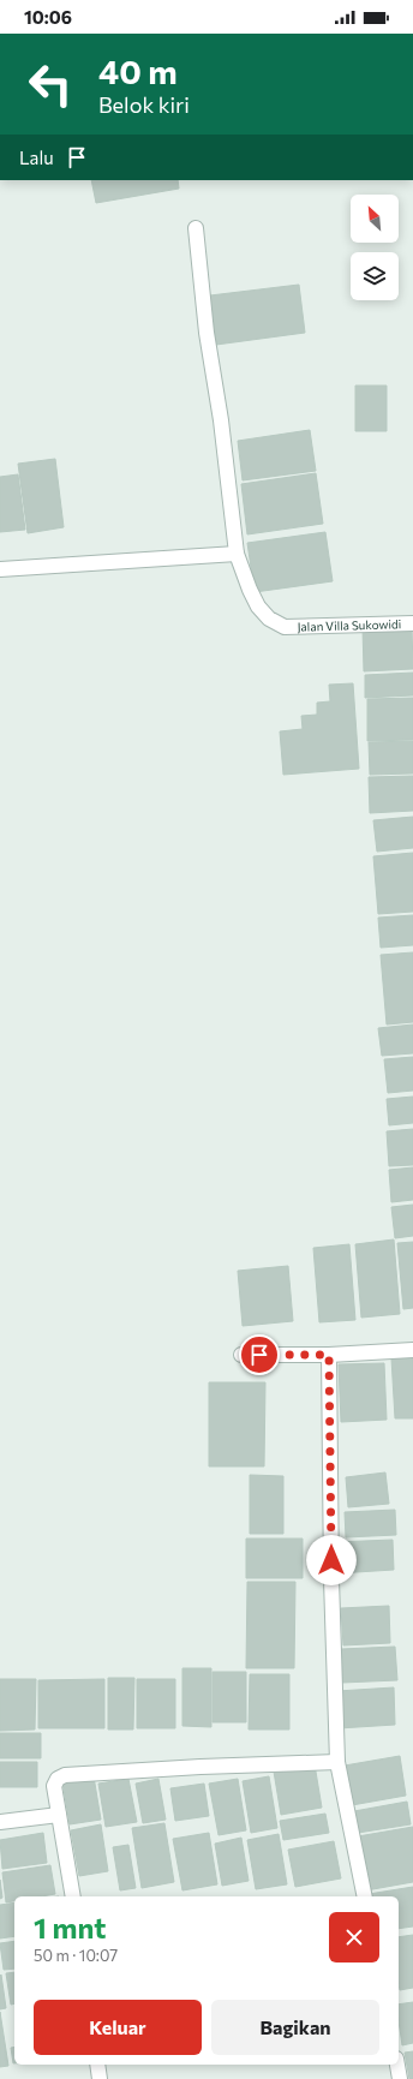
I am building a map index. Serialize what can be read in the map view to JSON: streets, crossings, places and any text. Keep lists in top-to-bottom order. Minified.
{"streets":{"street":["Jalan Villa Sukowidi"]},"north":"top left","page":{"status":"10:06","turn":["40 m","Belok kiri"],"then":"Lalu","heading":["1 mnt","50 m · 10:07"],"buttons":["Keluar","Bagikan"]}}
